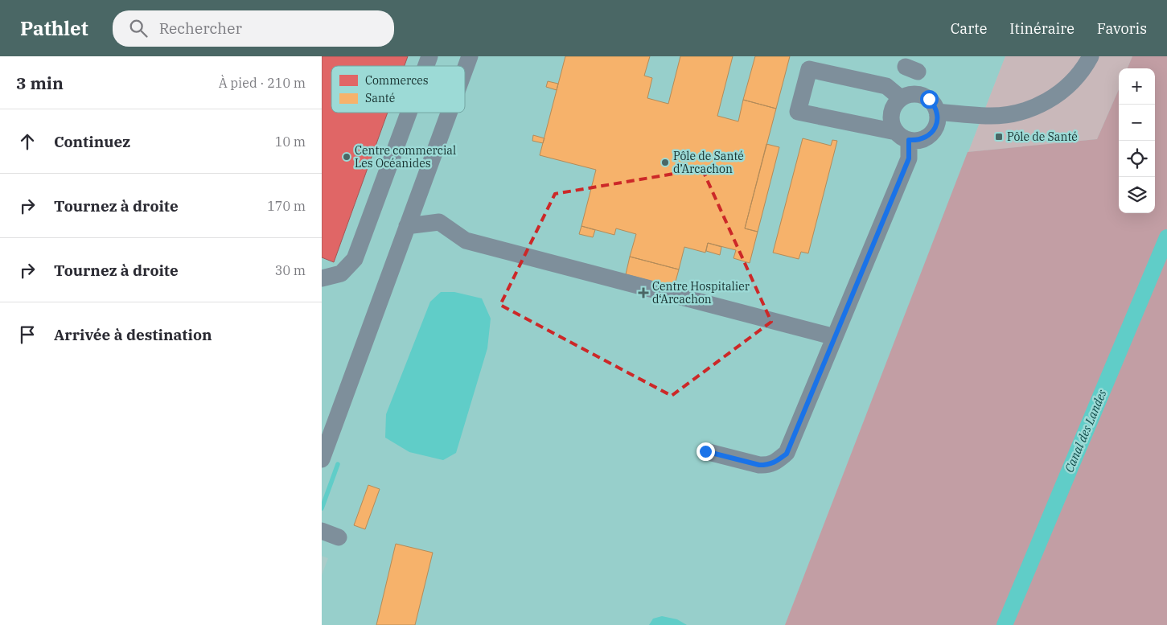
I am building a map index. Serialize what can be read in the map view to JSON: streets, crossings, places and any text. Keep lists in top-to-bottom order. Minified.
{"water":["Canal des Landes"],"places":{"transit":["Pôle de Santé"],"other":["Centre commercial Les Océanides","Pôle de Santé d’Arcachon"],"health":["Centre Hospitalier d‘Arcachon"]},"legend":["Commerces","Santé"],"page":{"header":"Pathlet","search":"Rechercher","nav":["Carte","Itinéraire","Favoris"],"heading":["3 min","À pied · 210 m"],"map_buttons":["+","−"],"list":[["Continuez","10 m"],["Tournez à droite","170 m"],["Tournez à droite","30 m"],"Arrivée à destination"]}}
